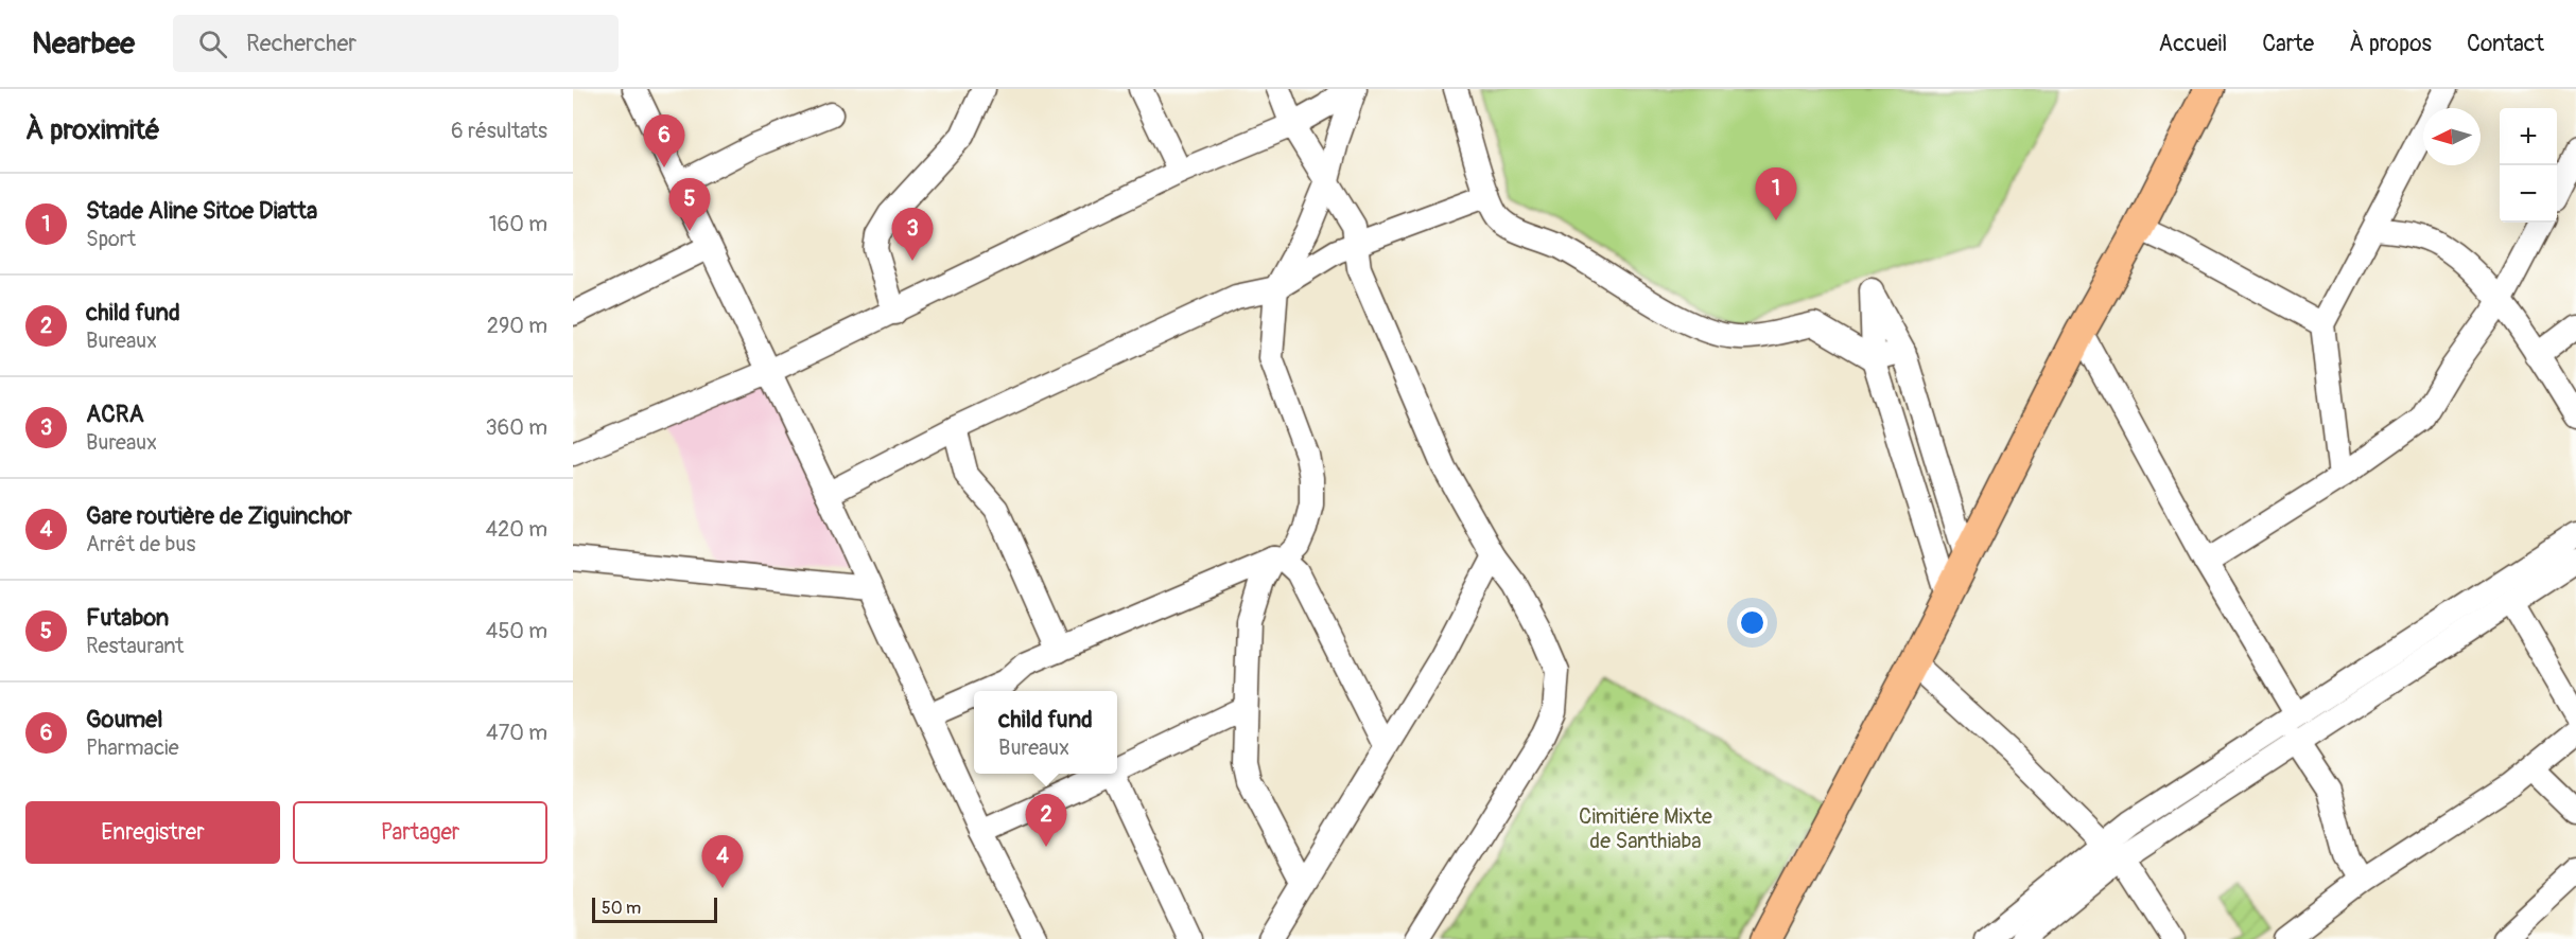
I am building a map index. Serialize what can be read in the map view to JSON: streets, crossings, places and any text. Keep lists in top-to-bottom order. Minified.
{"parks":["Cimitiére Mixte de Santhiaba"],"scale_bar":"50 m","north":"left","page":{"header":"Nearbee","search":"Rechercher","nav":["Accueil","Carte","À propos","Contact"],"heading":["À proximité","6 résultats"],"map_buttons":["+","−"],"pins":["6","1","5","3","2","4"],"list":[{"mark":"1","name":"Stade Aline Sitoe Diatta","note":"Sport","value":"160 m"},{"mark":"2","name":"child fund","note":"Bureaux","value":"290 m"},{"mark":"3","name":"ACRA","note":"Bureaux","value":"360 m"},{"mark":"4","name":"Gare routière de Ziguinchor","note":"Arrêt de bus","value":"420 m"},{"mark":"5","name":"Futabon","note":"Restaurant","value":"450 m"},{"mark":"6","name":"Goumel","note":"Pharmacie","value":"470 m"}],"popup":["child fund","Bureaux"],"buttons":["Enregistrer","Partager"],"scale":"50 m"}}
